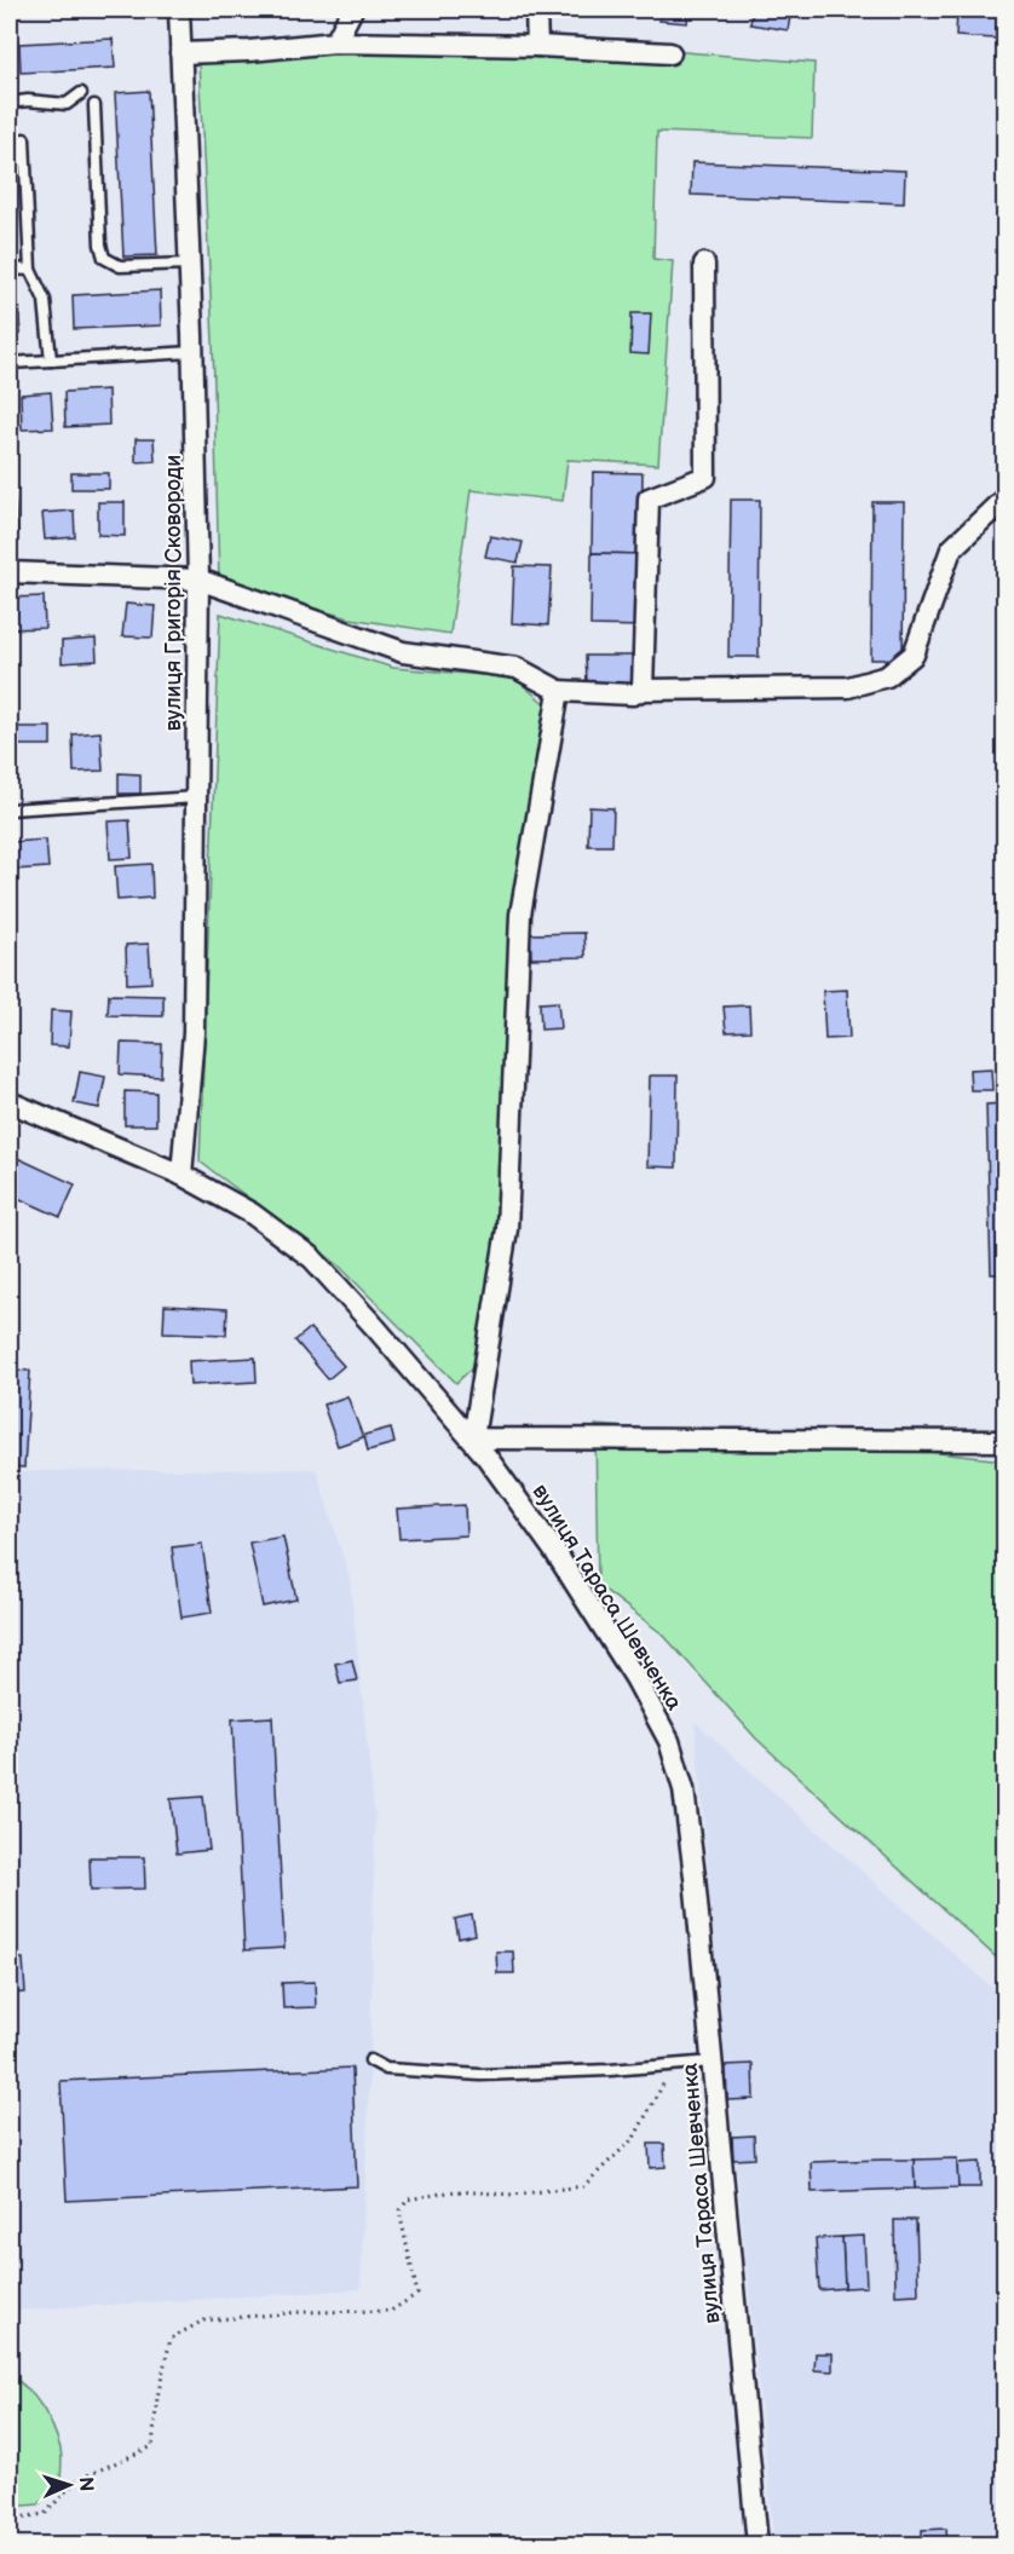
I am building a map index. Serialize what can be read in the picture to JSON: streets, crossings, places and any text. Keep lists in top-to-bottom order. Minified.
{"streets":{"street":["вулиця Григорія Сковороди","вулиця Тараса Шевченка"]},"crossings":[["вулиця Григорія Сковороди","вулиця Тараса Шевченка"]],"north":"right"}
